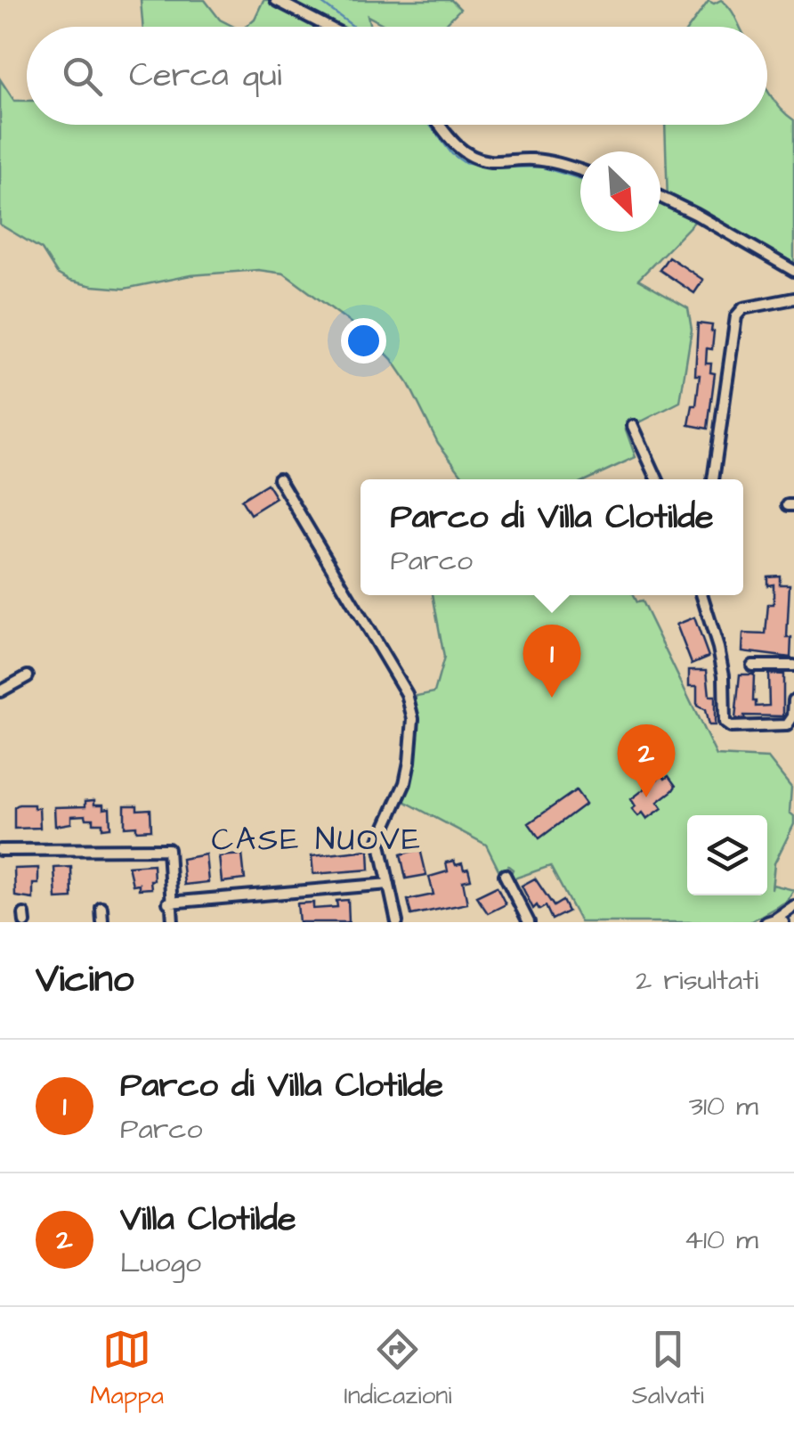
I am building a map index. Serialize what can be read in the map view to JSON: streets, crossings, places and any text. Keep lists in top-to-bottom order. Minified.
{"districts":["CASE NUOVE"],"north":"bottom right","page":{"search":"Cerca qui","popup":["Parco di Villa Clotilde","Parco"],"pins":["1","2"],"heading":["Vicino","2 risultati"],"list":[{"mark":"1","name":"Parco di Villa Clotilde","note":"Parco","value":"310 m"},{"mark":"2","name":"Villa Clotilde","note":"Luogo","value":"410 m"}],"nav":["Mappa","Indicazioni","Salvati"]}}
